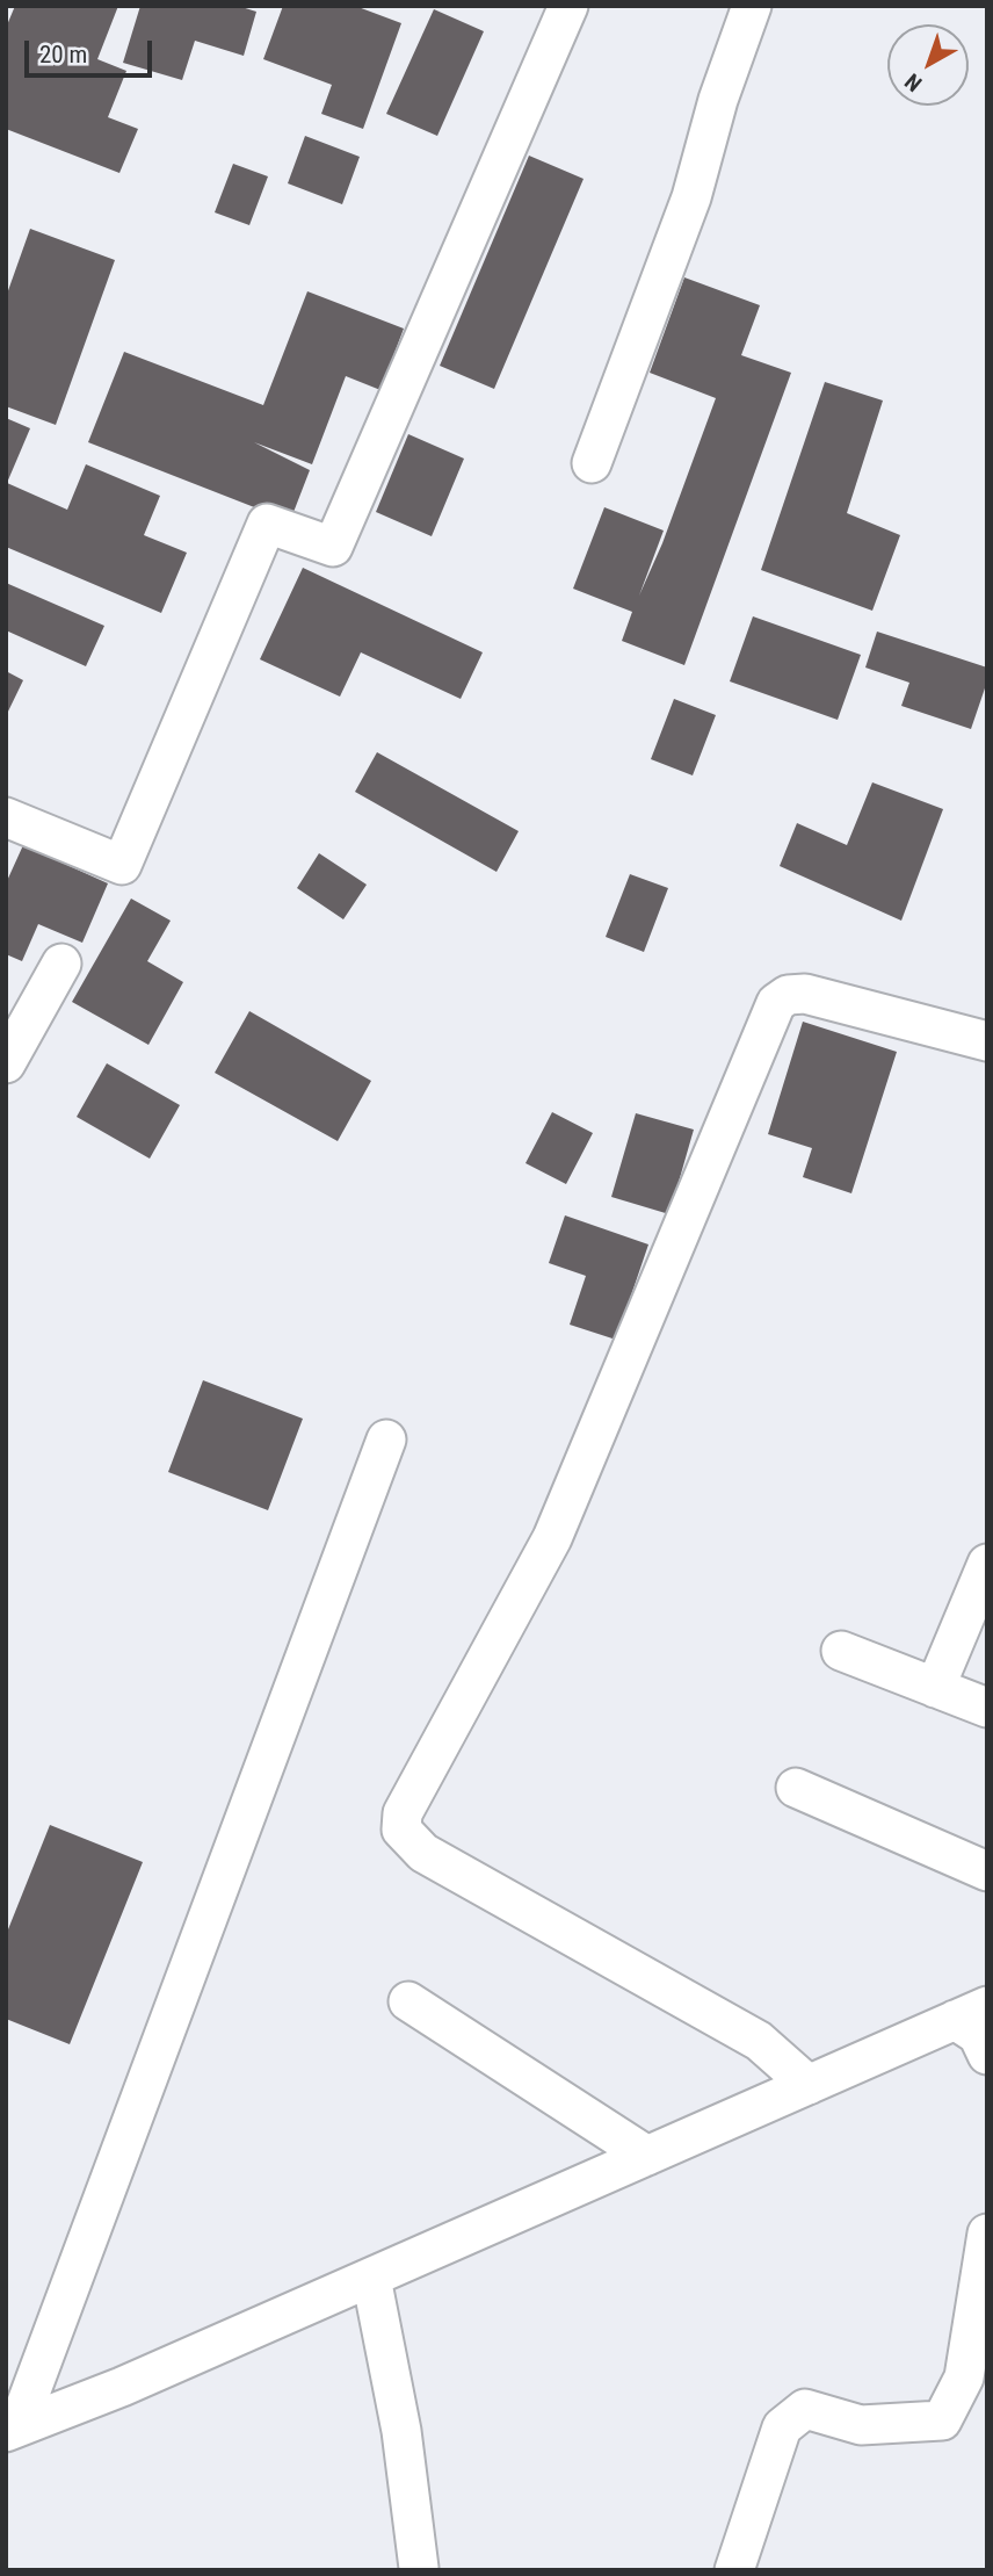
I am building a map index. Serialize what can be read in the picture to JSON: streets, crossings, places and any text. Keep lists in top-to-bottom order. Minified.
{"scale_bar":"20 m","north":"bottom left"}
